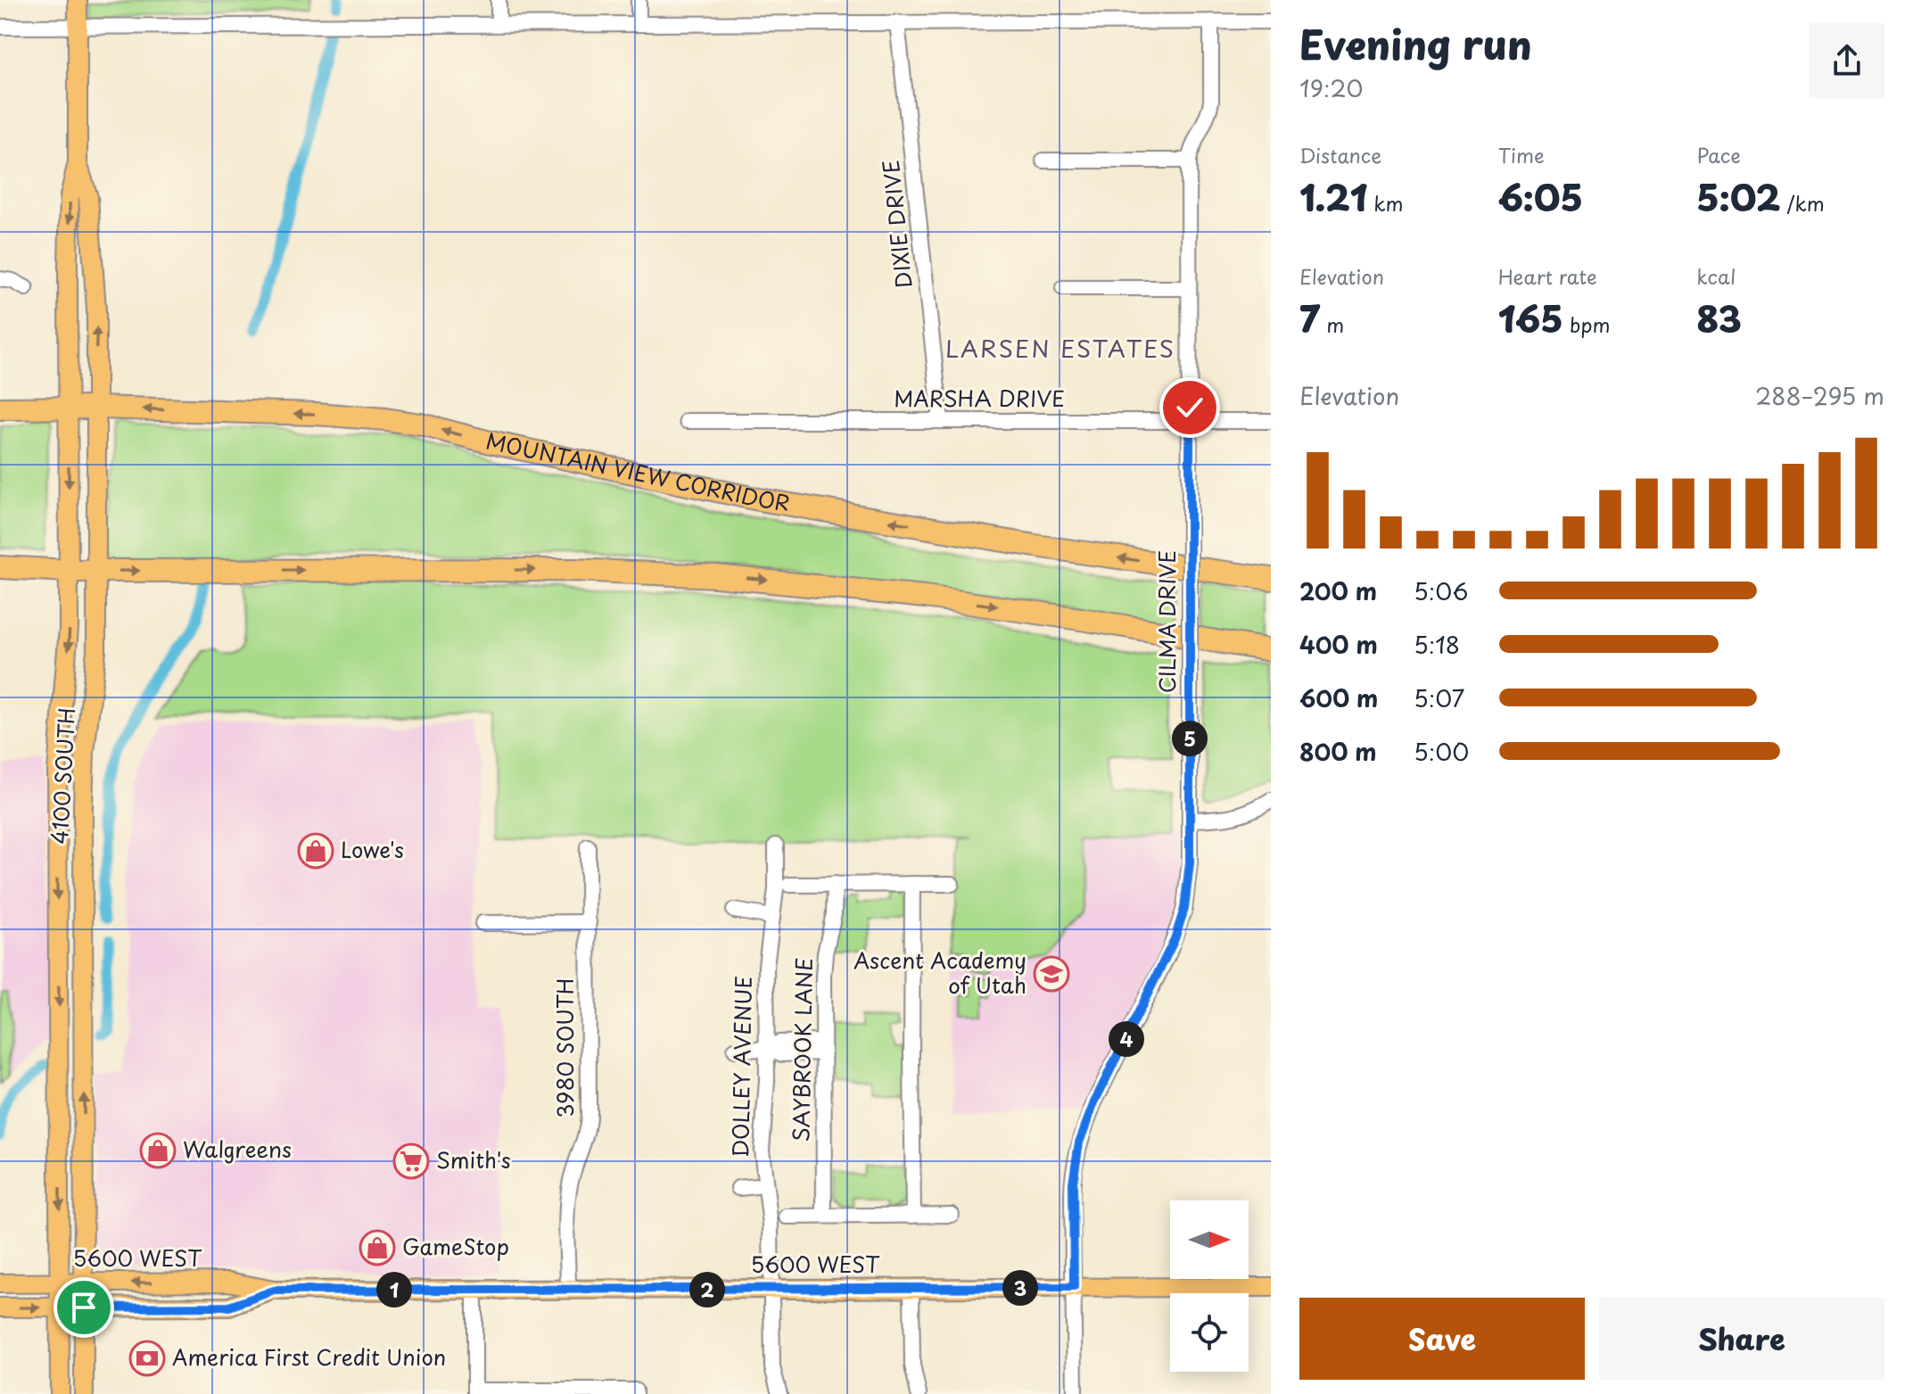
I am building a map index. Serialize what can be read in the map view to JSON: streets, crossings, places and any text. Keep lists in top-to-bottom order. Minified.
{"streets":{"highway":["MOUNTAIN VIEW CORRIDOR"],"main road":["4100 SOUTH","5600 WEST"],"street":["DIXIE DRIVE","MARSHA DRIVE","CILMA DRIVE","3980 SOUTH","SAYBROOK LANE","DOLLEY AVENUE"]},"crossings":[["DIXIE DRIVE","MARSHA DRIVE"],["MARSHA DRIVE","CILMA DRIVE"],["MOUNTAIN VIEW CORRIDOR","4100 SOUTH"],["CILMA DRIVE","5600 WEST"],["4100 SOUTH","5600 WEST"],["3980 SOUTH","5600 WEST"],["DOLLEY AVENUE","5600 WEST"]],"districts":["LARSEN ESTATES"],"places":{"shop":["Lowe's","Walgreens","GameStop"],"school or university":["Ascent Academy of Utah"],"supermarket":["Smith's"],"bank":["America First Credit Union"]},"north":"right","page":{"heading":["Evening run","19:20"],"stats":[["Distance","1.21 km"],["Time","6:05"],["Pace","5:02 /km"],["Elevation","7 m"],["Heart rate","165 bpm"],["kcal","83"]],"chart":["Elevation","288–295 m"],"list":[{"name":"200 m","note":"5:06"},{"name":"400 m","note":"5:18"},{"name":"600 m","note":"5:07"},{"name":"800 m","note":"5:00"}],"pins":["5","4","3","1","2"],"buttons":["Save","Share"]}}
